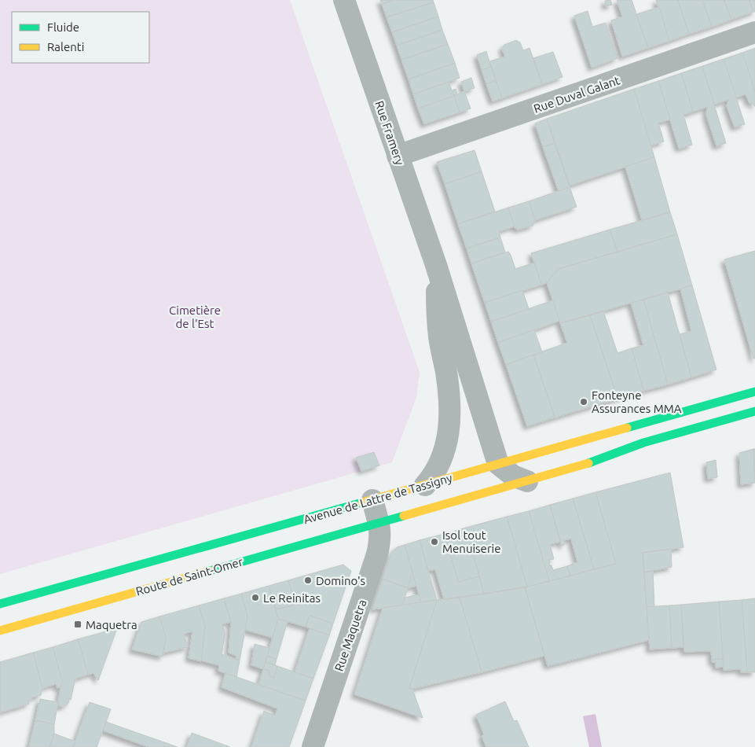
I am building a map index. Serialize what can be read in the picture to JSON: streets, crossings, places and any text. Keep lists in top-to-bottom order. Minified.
{"streets":{"main road":["Avenue de Lattre de Tassigny","Route de Saint-Omer"],"street":["Rue Duval Galant","Rue Framery","Rue Maquetra"]},"crossings":[["Rue Duval Galant","Rue Framery"],["Rue Framery","Avenue de Lattre de Tassigny"],["Avenue de Lattre de Tassigny","Route de Saint-Omer"],["Avenue de Lattre de Tassigny","Rue Maquetra"],["Route de Saint-Omer","Rue Maquetra"]],"parks":["Cimetière de l'Est"],"places":{"other":["Fonteyne Assurances MMA","Isol tout Menuiserie","Domino's","Le Reinitas"],"transit":["Maquetra"]},"legend":["Fluide","Ralenti"]}
